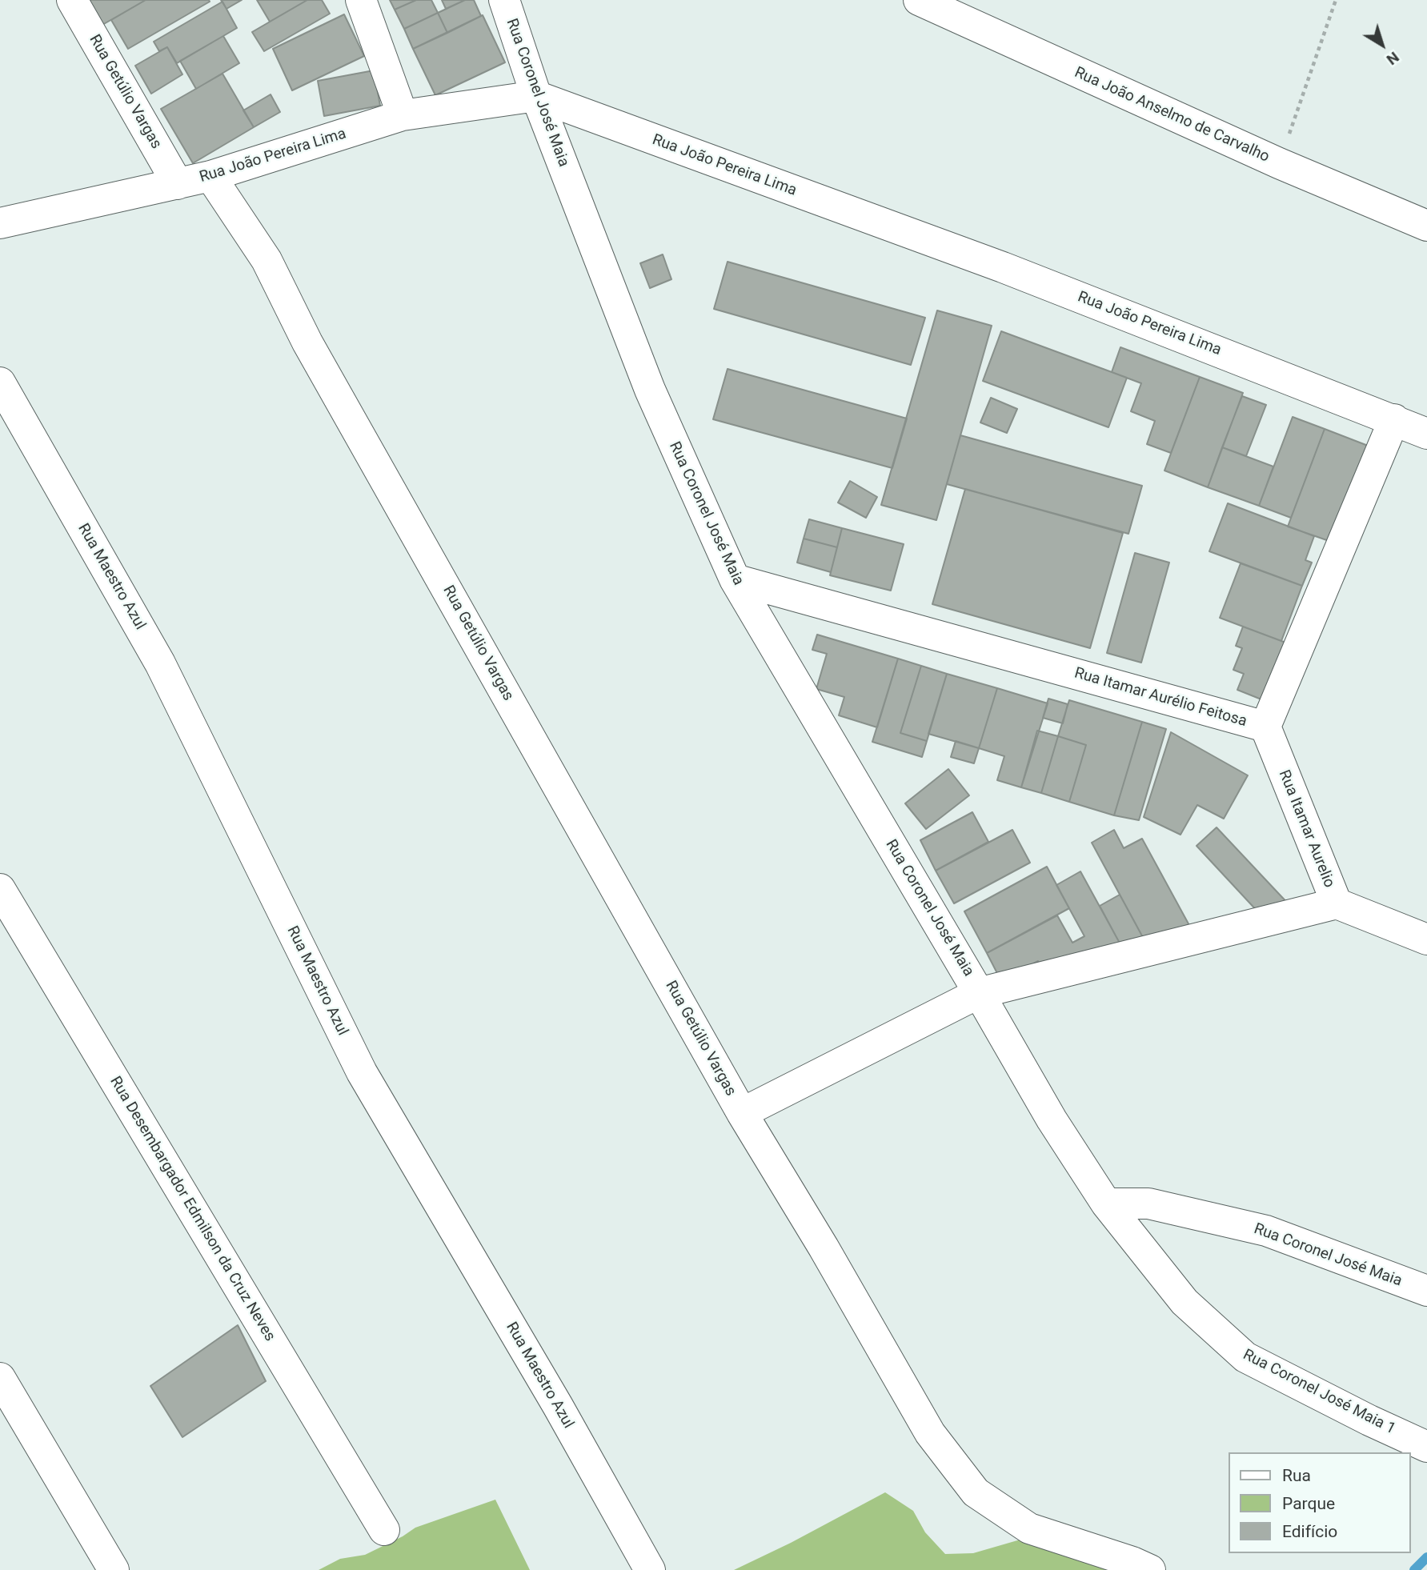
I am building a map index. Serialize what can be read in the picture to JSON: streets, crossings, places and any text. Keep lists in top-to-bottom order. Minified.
{"streets":{"street":["Rua Getúlio Vargas","Rua Coronel José Maia","Rua João Anselmo de Carvalho","Rua João Pereira Lima","Rua Maestro Azul","Rua Itamar Aurélio Feitosa","Rua Itamar Aurelio","Rua Desembargador Edmilson da Cruz Neves","Rua Coronel José Maia 1"]},"crossings":[["Rua Getúlio Vargas","Rua Coronel José Maia"],["Rua Getúlio Vargas","Rua João Pereira Lima"],["Rua Coronel José Maia","Rua João Pereira Lima"],["Rua Coronel José Maia","Rua Itamar Aurélio Feitosa"],["Rua Coronel José Maia","Rua Itamar Aurelio"],["Rua Coronel José Maia","Rua Coronel José Maia 1"],["Rua João Pereira Lima","Rua Itamar Aurélio Feitosa"],["Rua Itamar Aurélio Feitosa","Rua Itamar Aurelio"]],"legend":["Rua","Parque","Edifício"],"north":"bottom right"}
